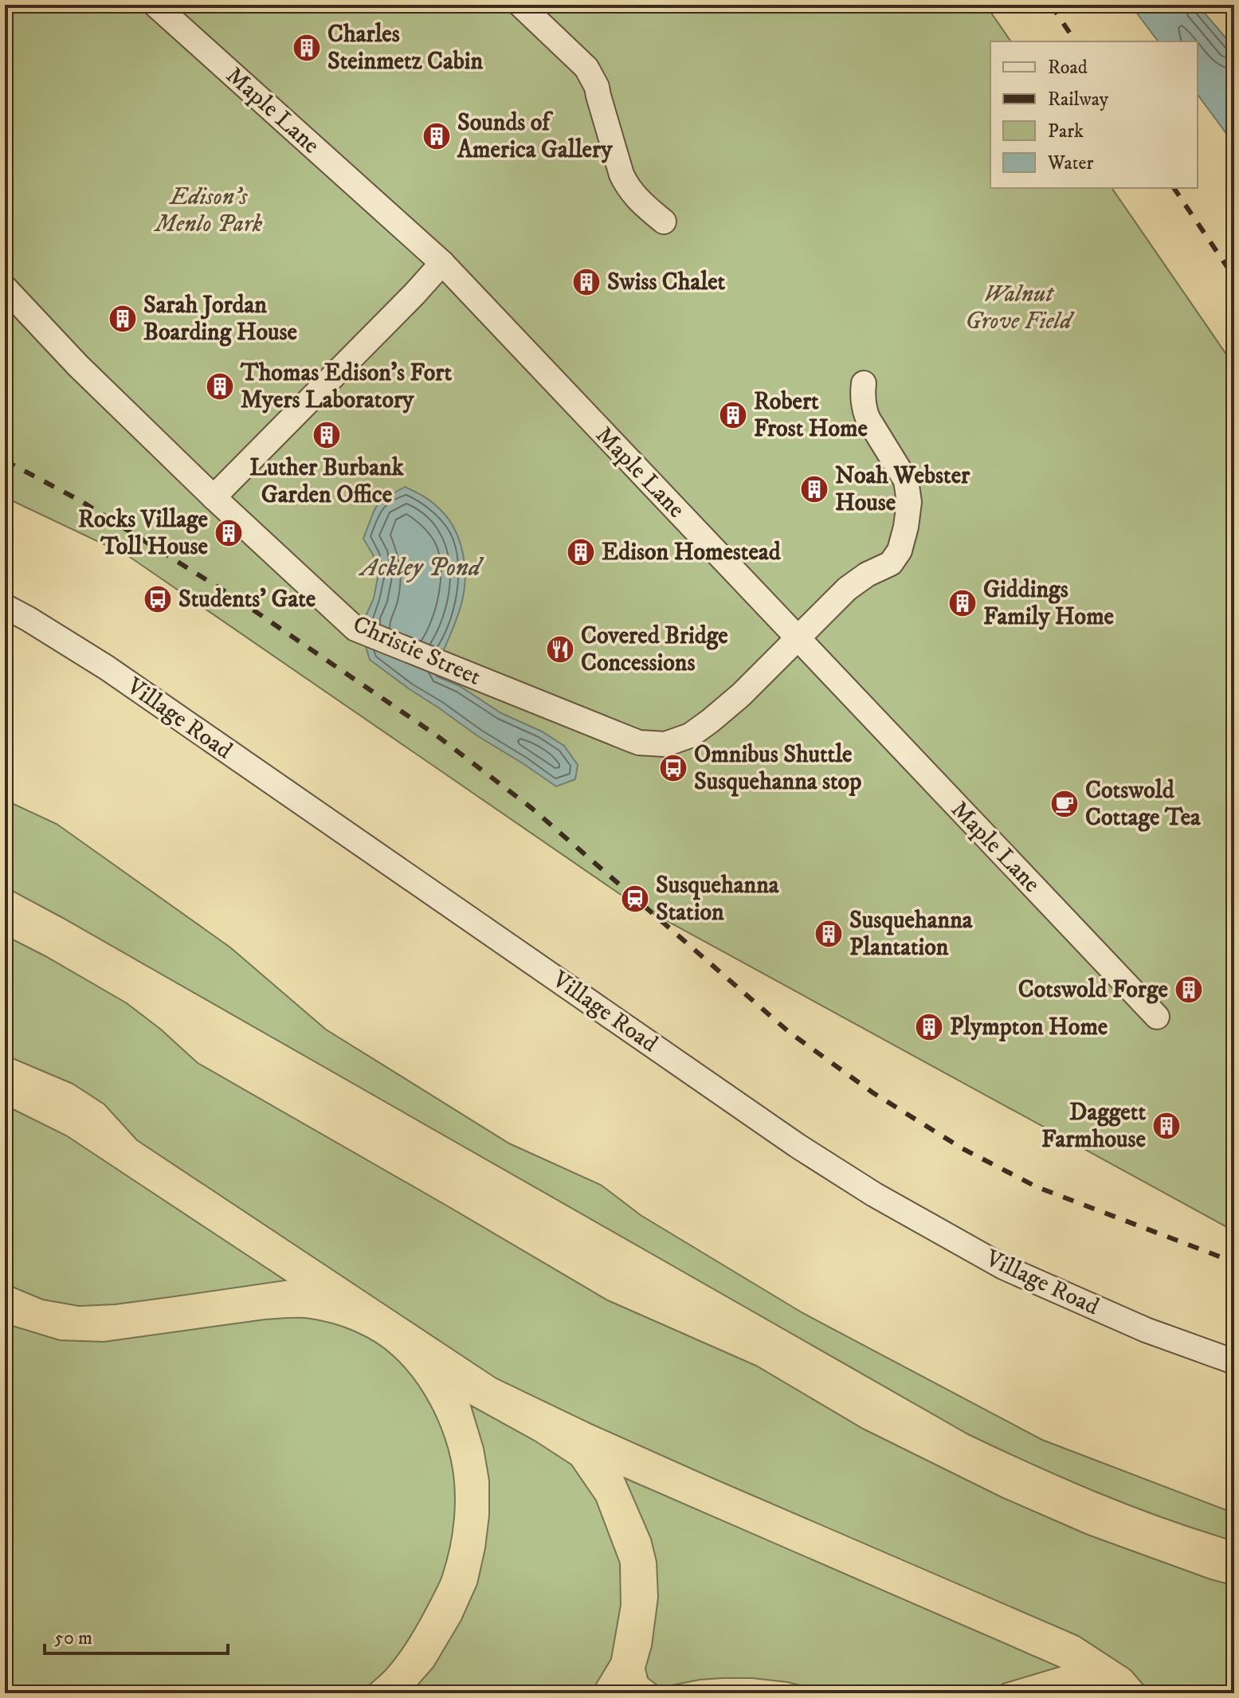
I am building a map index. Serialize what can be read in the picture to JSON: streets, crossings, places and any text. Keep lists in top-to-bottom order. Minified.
{"streets":{"street":["Maple Lane","Christie Street","Village Road"]},"crossings":[["Maple Lane","Christie Street"]],"water":["Ackley Pond"],"parks":["Edison's Menlo Park","Walnut Grove Field"],"places":{"building":["Charles Steinmetz Cabin","Sounds of America Gallery","Swiss Chalet","Sarah Jordan Boarding House","Thomas Edison’s Fort Myers Laboratory","Robert Frost Home","Luther Burbank Garden Office","Noah Webster House","Rocks Village Toll House","Edison Homestead","Giddings Family Home","Susquehanna Plantation","Cotswold Forge","Plympton Home","Daggett Farmhouse"],"bus stop":["Students' Gate","Omnibus Shuttle Susquehanna stop"],"restaurant":["Covered Bridge Concessions"],"cafe":["Cotswold Cottage Tea"],"station":["Susquehanna Station"]},"legend":["Road","Railway","Park","Water"],"scale_bar":"50 m"}
